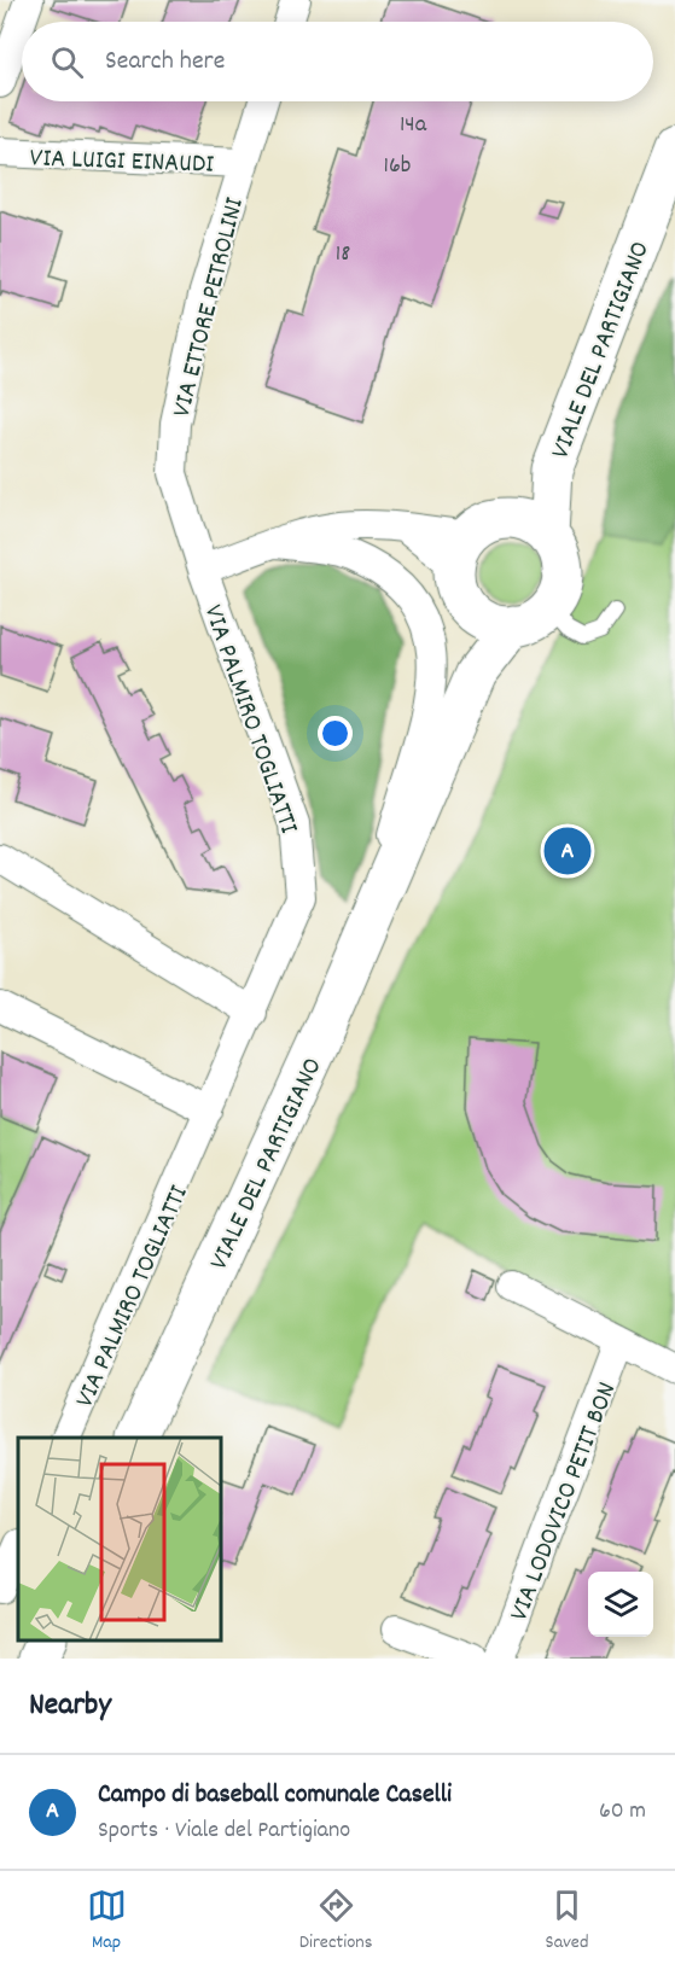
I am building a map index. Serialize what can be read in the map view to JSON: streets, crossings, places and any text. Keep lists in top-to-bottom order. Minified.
{"streets":{"main road":["VIALE DEL PARTIGIANO"],"street":["VIA LUIGI EINAUDI","VIA ETTORE PETROLINI","VIA PALMIRO TOGLIATTI","VIA LODOVICO PETIT BON"]},"crossings":[["VIA LUIGI EINAUDI","VIA ETTORE PETROLINI"],["VIA ETTORE PETROLINI","VIA PALMIRO TOGLIATTI"]],"house_numbers":["14a","16b","18"],"page":{"search":"Search here","pins":"A","heading":"Nearby","list":[{"mark":"A","name":"Campo di baseball comunale Caselli","note":"Sports · Viale del Partigiano","value":"60 m"}],"nav":["Map","Directions","Saved"]}}
